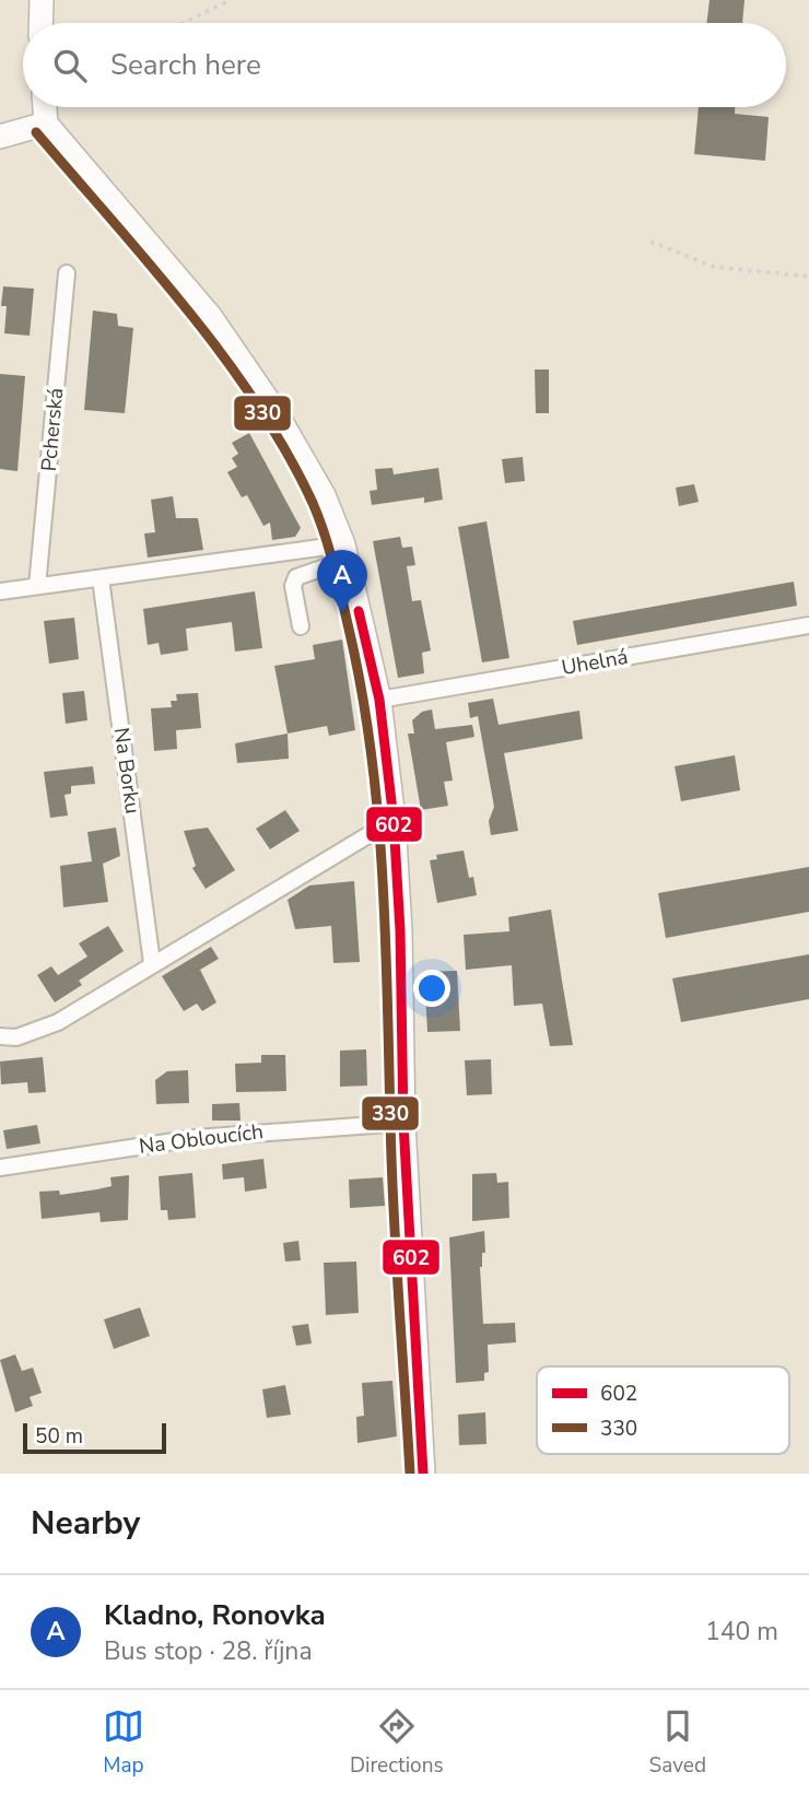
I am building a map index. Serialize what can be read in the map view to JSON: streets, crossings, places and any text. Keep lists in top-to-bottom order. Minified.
{"streets":{"street":["Pcherská","Uhelná","Na Borku","Na Obloucích"]},"lines":["transit line 330","transit line 602"],"legend":["602","330"],"scale_bar":"50 m","page":{"search":"Search here","pins":"A","scale":"50 m","heading":"Nearby","list":[{"mark":"A","name":"Kladno, Ronovka","note":"Bus stop · 28. října","value":"140 m"}],"nav":["Map","Directions","Saved"]}}
